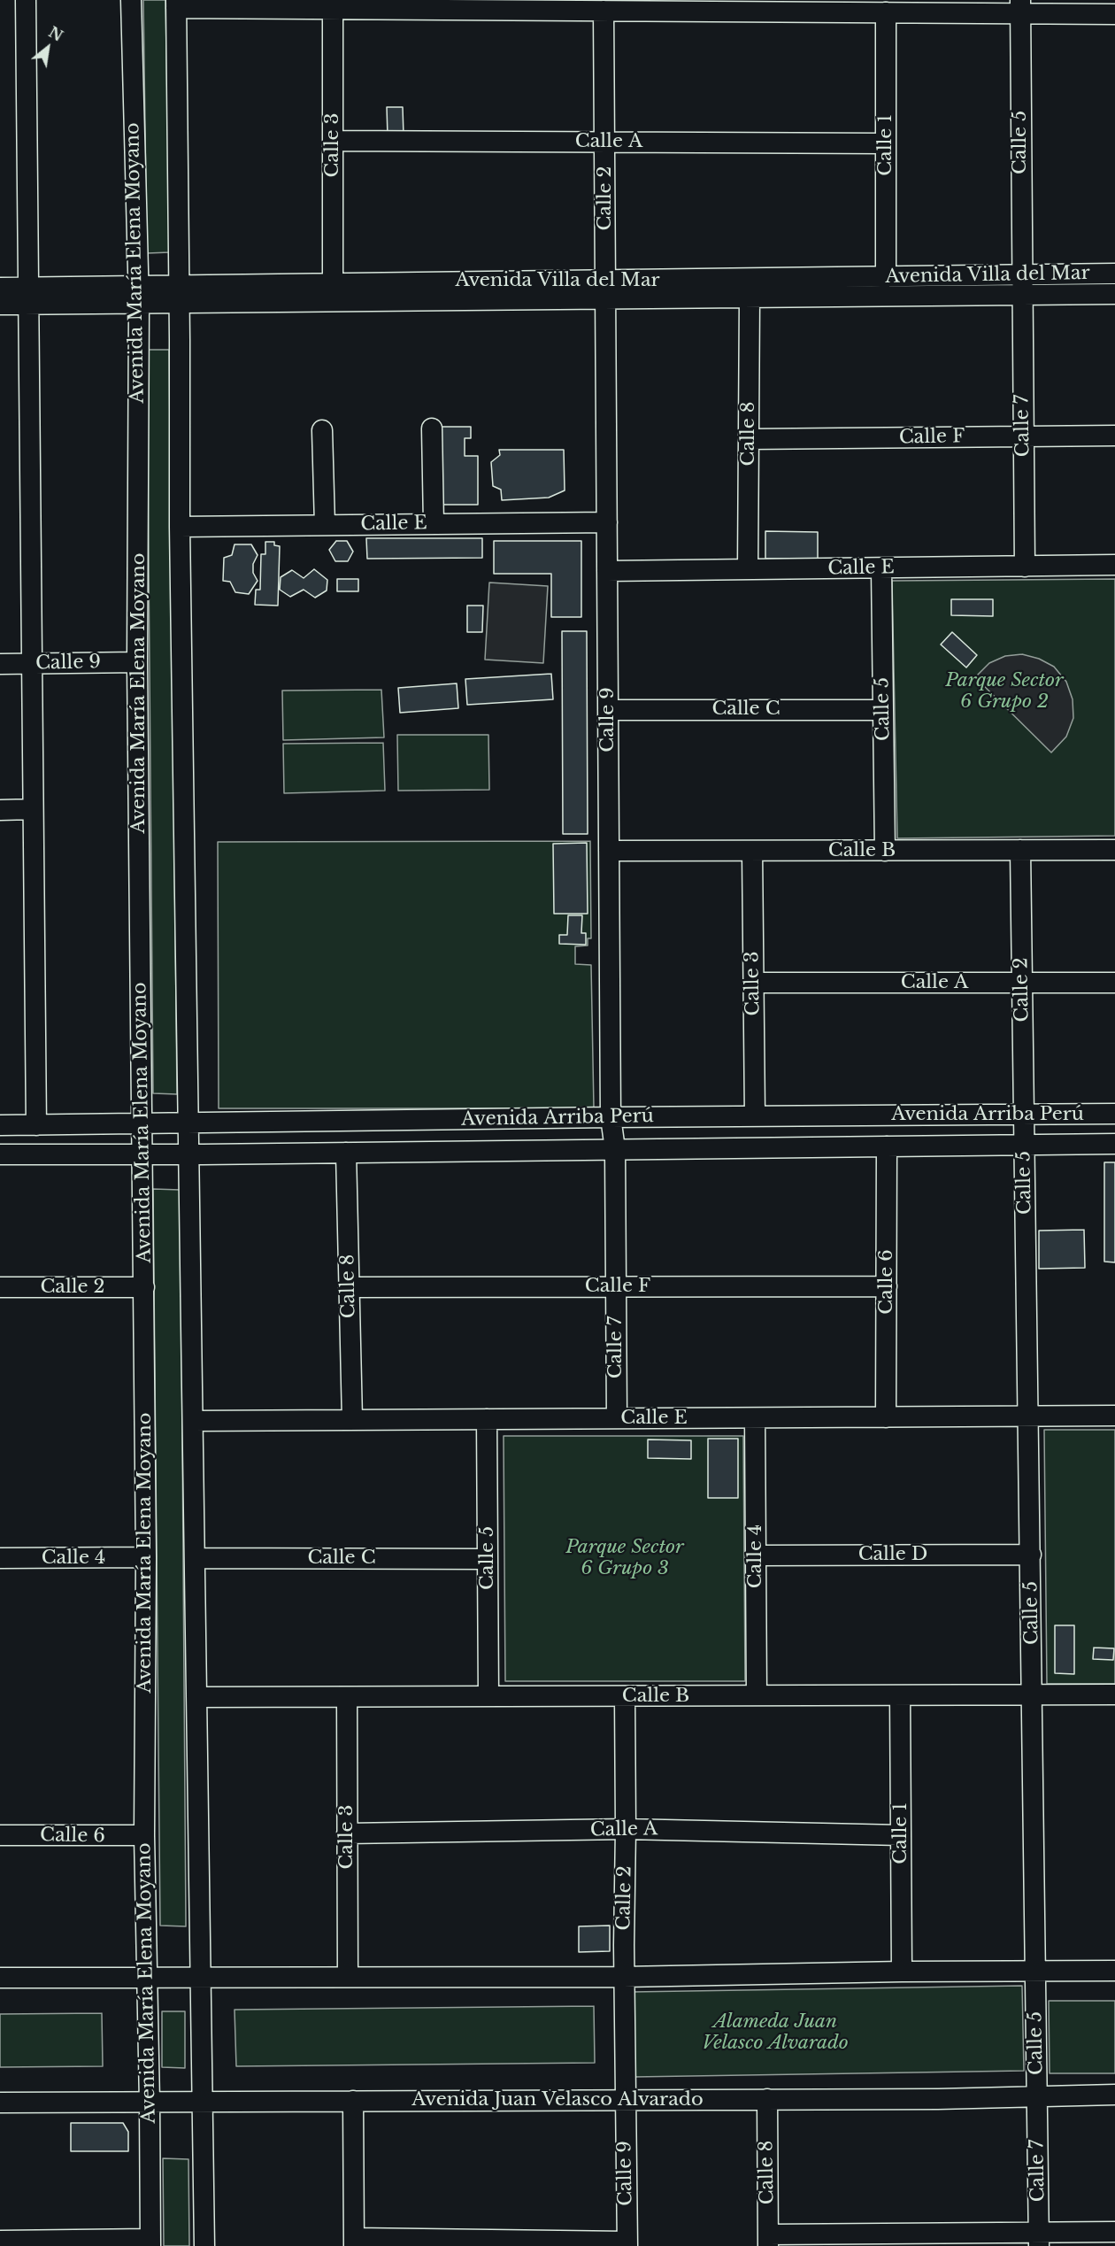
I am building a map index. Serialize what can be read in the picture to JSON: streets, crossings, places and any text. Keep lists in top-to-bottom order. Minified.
{"streets":{"street":["Calle A","Calle 5","Calle 3","Calle 1","Calle 2","Avenida María Elena Moyano","Avenida Villa del Mar","Calle 7","Calle 8","Calle F","Calle E","Calle 9","Calle C","Calle B","Avenida Arriba Perú","Calle 6","Calle D","Calle 4","Avenida Juan Velasco Alvarado"]},"crossings":[["Calle A","Calle 3"],["Calle A","Calle 1"],["Calle A","Calle 2"],["Calle 5","Calle 2"],["Calle 5","Avenida Villa del Mar"],["Calle 5","Calle 7"],["Calle 5","Calle E"],["Calle 5","Calle C"],["Calle 5","Calle B"],["Calle 5","Avenida Arriba Perú"],["Calle 5","Calle D"],["Calle 5","Avenida Juan Velasco Alvarado"],["Calle 3","Avenida Villa del Mar"],["Calle 3","Calle B"],["Calle 3","Avenida Arriba Perú"],["Calle 1","Avenida Villa del Mar"],["Calle 1","Calle B"],["Calle 2","Avenida María Elena Moyano"],["Calle 2","Avenida Villa del Mar"],["Calle 2","Calle 9"],["Calle 2","Calle B"],["Calle 2","Avenida Arriba Perú"],["Calle 2","Avenida Juan Velasco Alvarado"],["Avenida María Elena Moyano","Avenida Villa del Mar"],["Avenida María Elena Moyano","Calle 9"],["Avenida María Elena Moyano","Avenida Arriba Perú"],["Avenida María Elena Moyano","Calle 6"],["Avenida María Elena Moyano","Calle 4"],["Avenida María Elena Moyano","Avenida Juan Velasco Alvarado"],["Avenida Villa del Mar","Calle 7"],["Avenida Villa del Mar","Calle 8"],["Avenida Villa del Mar","Calle 9"],["Calle 7","Calle F"],["Calle 7","Calle E"],["Calle 7","Calle 9"],["Calle 7","Avenida Arriba Perú"],["Calle 7","Avenida Juan Velasco Alvarado"],["Calle 8","Calle F"],["Calle 8","Calle E"],["Calle 8","Avenida Arriba Perú"],["Calle 8","Avenida Juan Velasco Alvarado"],["Calle F","Calle 6"],["Calle E","Calle 9"],["Calle E","Calle 6"],["Calle E","Calle 4"],["Calle 9","Calle C"],["Calle 9","Calle B"],["Calle 9","Avenida Arriba Perú"],["Calle 9","Avenida Juan Velasco Alvarado"],["Calle B","Calle 4"],["Avenida Arriba Perú","Calle 6"],["Calle D","Calle 4"]],"parks":["Parque Sector 6 Grupo 2","Parque Sector 6 Grupo 3","Alameda Juan Velasco Alvarado"],"north":"top right"}
